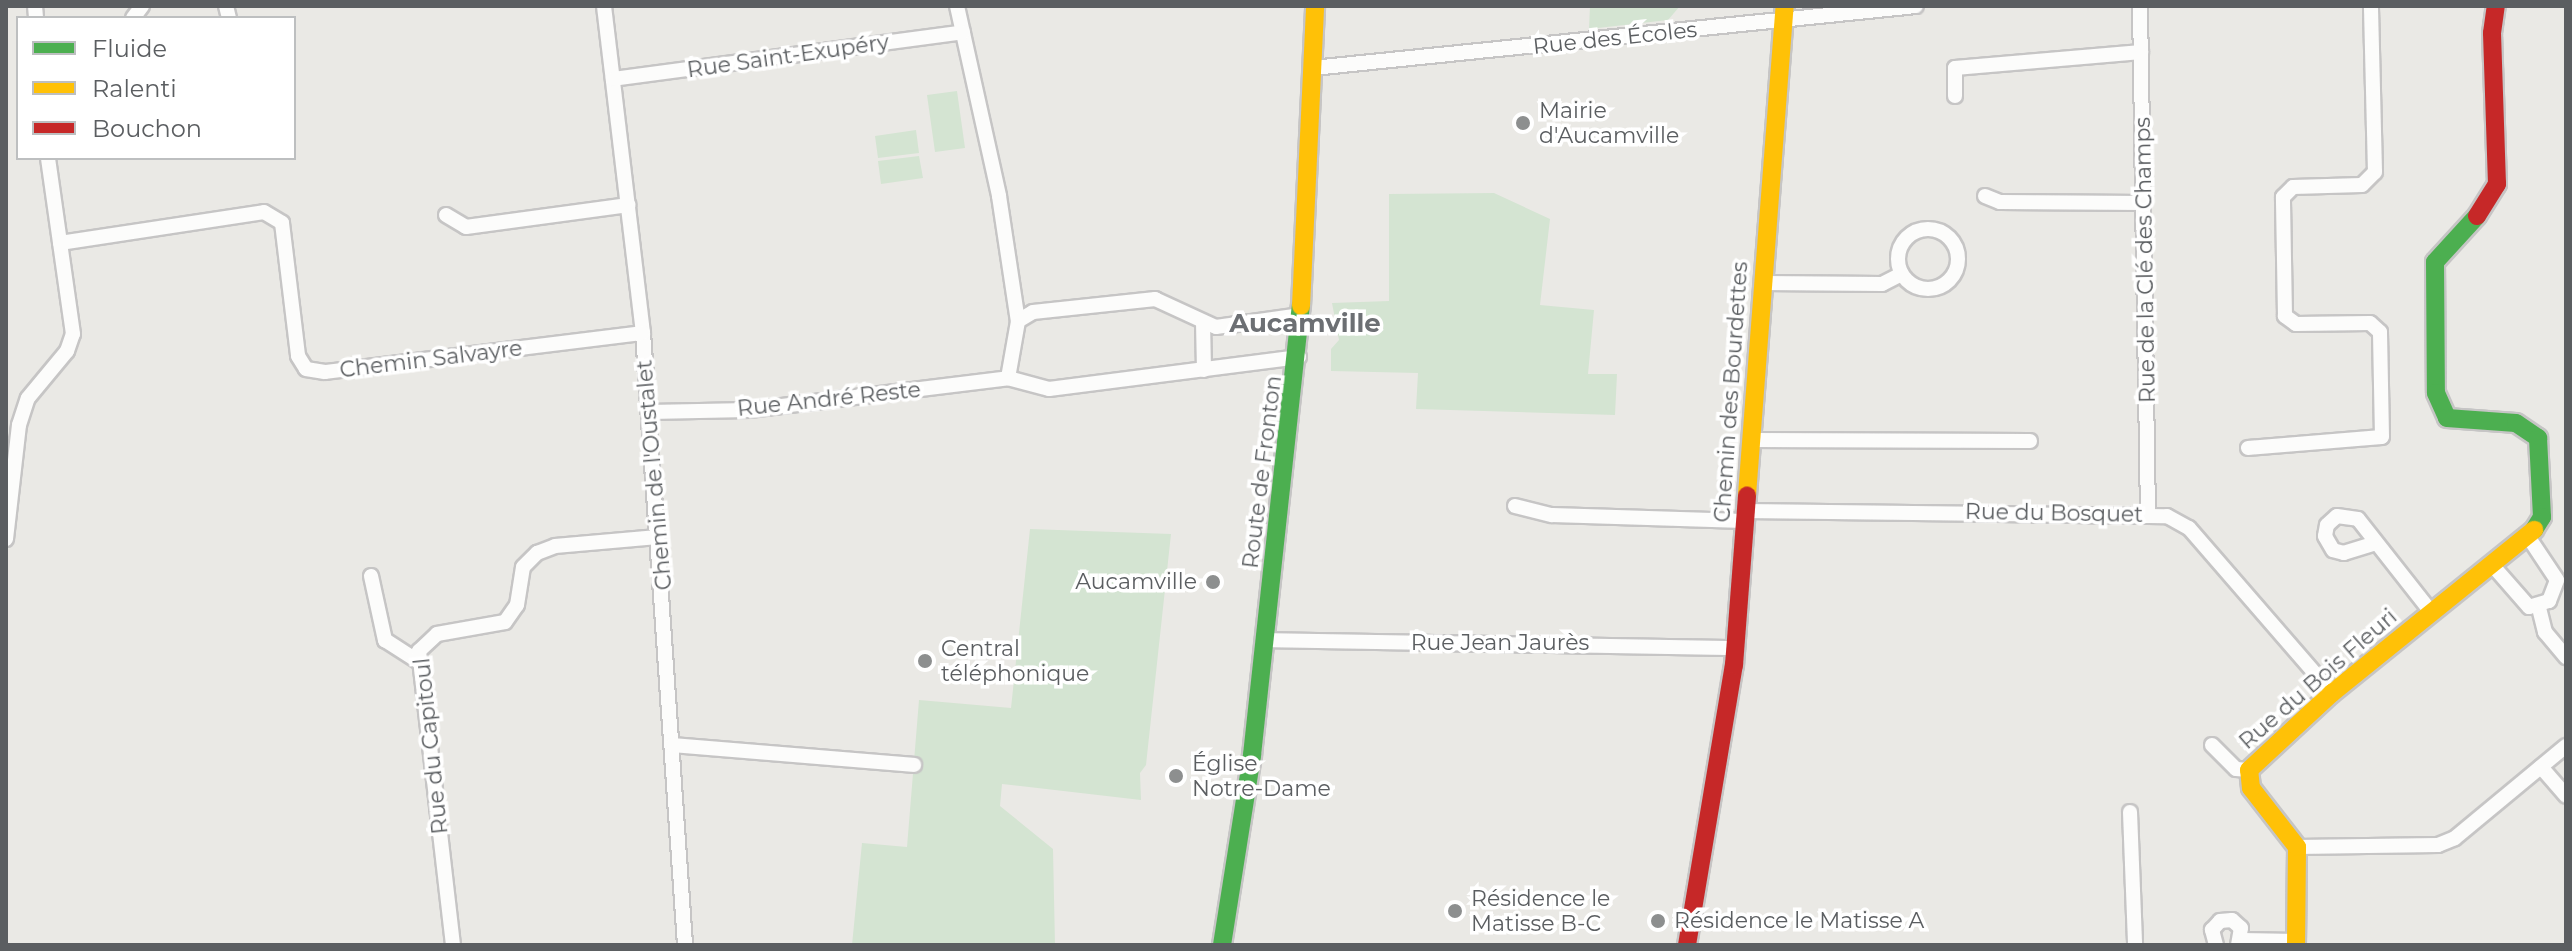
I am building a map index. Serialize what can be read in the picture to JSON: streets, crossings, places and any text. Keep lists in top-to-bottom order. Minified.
{"streets":{"street":["Rue des Écoles","Rue Saint-Exupéry","Rue de la Clé des Champs","Chemin Salvayre","Chemin des Bourdettes","Rue André Reste","Route de Fronton","Chemin de l'Oustalet","Rue du Bosquet","Rue Jean Jaurès","Rue du Bois Fleuri","Rue du Capitoul"]},"crossings":[["Rue des Écoles","Chemin des Bourdettes"],["Rue des Écoles","Route de Fronton"],["Rue Saint-Exupéry","Chemin de l'Oustalet"],["Rue de la Clé des Champs","Rue du Bosquet"],["Chemin Salvayre","Chemin de l'Oustalet"],["Chemin des Bourdettes","Rue du Bosquet"],["Chemin des Bourdettes","Rue Jean Jaurès"],["Rue André Reste","Chemin de l'Oustalet"],["Route de Fronton","Rue Jean Jaurès"],["Chemin de l'Oustalet","Rue du Capitoul"],["Rue du Bosquet","Rue du Bois Fleuri"]],"districts":["Aucamville"],"places":["Mairie d'Aucamville","Aucamville","Central téléphonique","Église Notre-Dame","Résidence le Matisse B-C","Résidence le Matisse A"],"legend":["Fluide","Ralenti","Bouchon"]}
